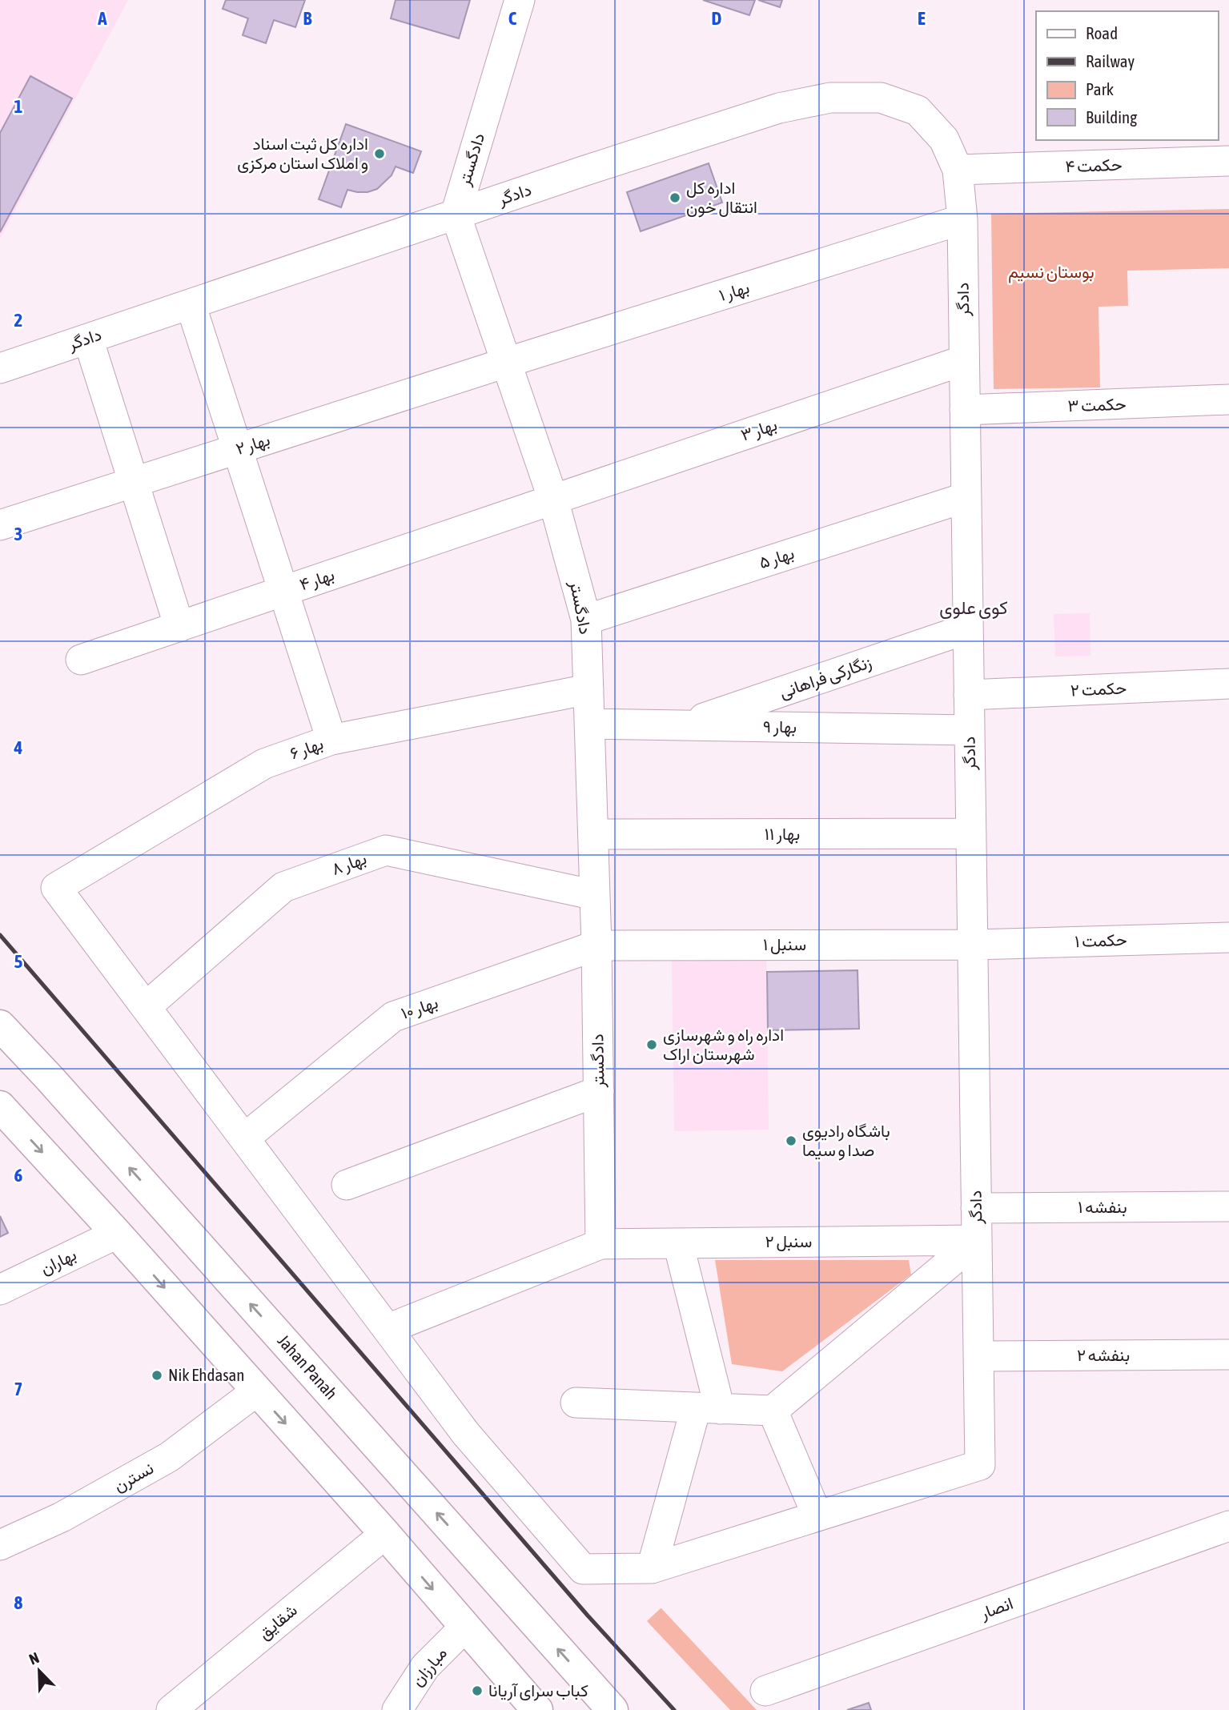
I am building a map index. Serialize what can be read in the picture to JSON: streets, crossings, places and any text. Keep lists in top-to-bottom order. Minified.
{"streets":{"main road":["Jahan Panah"],"street":["دادگستر","حکمت ۴","دادگر","بهار ۱","حکمت ۳","بهار ۳","بهار ۲","بهار ۵","بهار ۴","زنگارکی فراهانی","حکمت ۲","بهار ۹","بهار ۶","بهار ۱۱","بهار ۸","حکمت ۱","سنبل ۱","بهار ۱۰","بنفشه ۱","سنبل ۲","بهاران","بنفشه ۲","نسترن","انصار","شقایق","مبارزان"]},"crossings":[["دادگستر","دادگر"],["دادگستر","بهار ۱"],["دادگستر","بهار ۳"],["دادگستر","بهار ۲"],["دادگستر","بهار ۵"],["دادگستر","بهار ۴"],["دادگستر","بهار ۹"],["دادگستر","بهار ۶"],["دادگستر","بهار ۱۱"],["دادگستر","بهار ۸"],["دادگستر","سنبل ۱"],["دادگستر","بهار ۱۰"],["دادگستر","سنبل ۲"],["حکمت ۴","دادگر"],["دادگر","بهار ۱"],["دادگر","حکمت ۳"],["دادگر","بهار ۳"],["دادگر","بهار ۵"],["دادگر","زنگارکی فراهانی"],["دادگر","حکمت ۲"],["دادگر","بهار ۹"],["دادگر","بهار ۱۱"],["دادگر","حکمت ۱"],["دادگر","سنبل ۱"],["دادگر","بنفشه ۱"],["دادگر","سنبل ۲"],["دادگر","بنفشه ۲"],["بهار ۱","بهار ۲"],["بهار ۳","بهار ۴"],["زنگارکی فراهانی","بهار ۹"],["بهار ۶","بهار ۸"],["حکمت ۱","سنبل ۱"],["سنبل ۱","بهار ۱۰"]],"districts":["کوی علوی"],"parks":["بوستان نسیم"],"places":["اداره کل ثبت اسناد و املاک استان مرکزی","اداره کل انتقال خون","اداره راه و شهرسازی شهرستان اراک","باشگاه رادیوی صدا و سیما","Nik Ehdasan","کباب سرای آریانا"],"legend":["Road","Railway","Park","Building"],"north":"top left","grid":{"columns":["A","B","C","D","E"],"rows":["1","2","3","4","5","6","7","8"]}}
